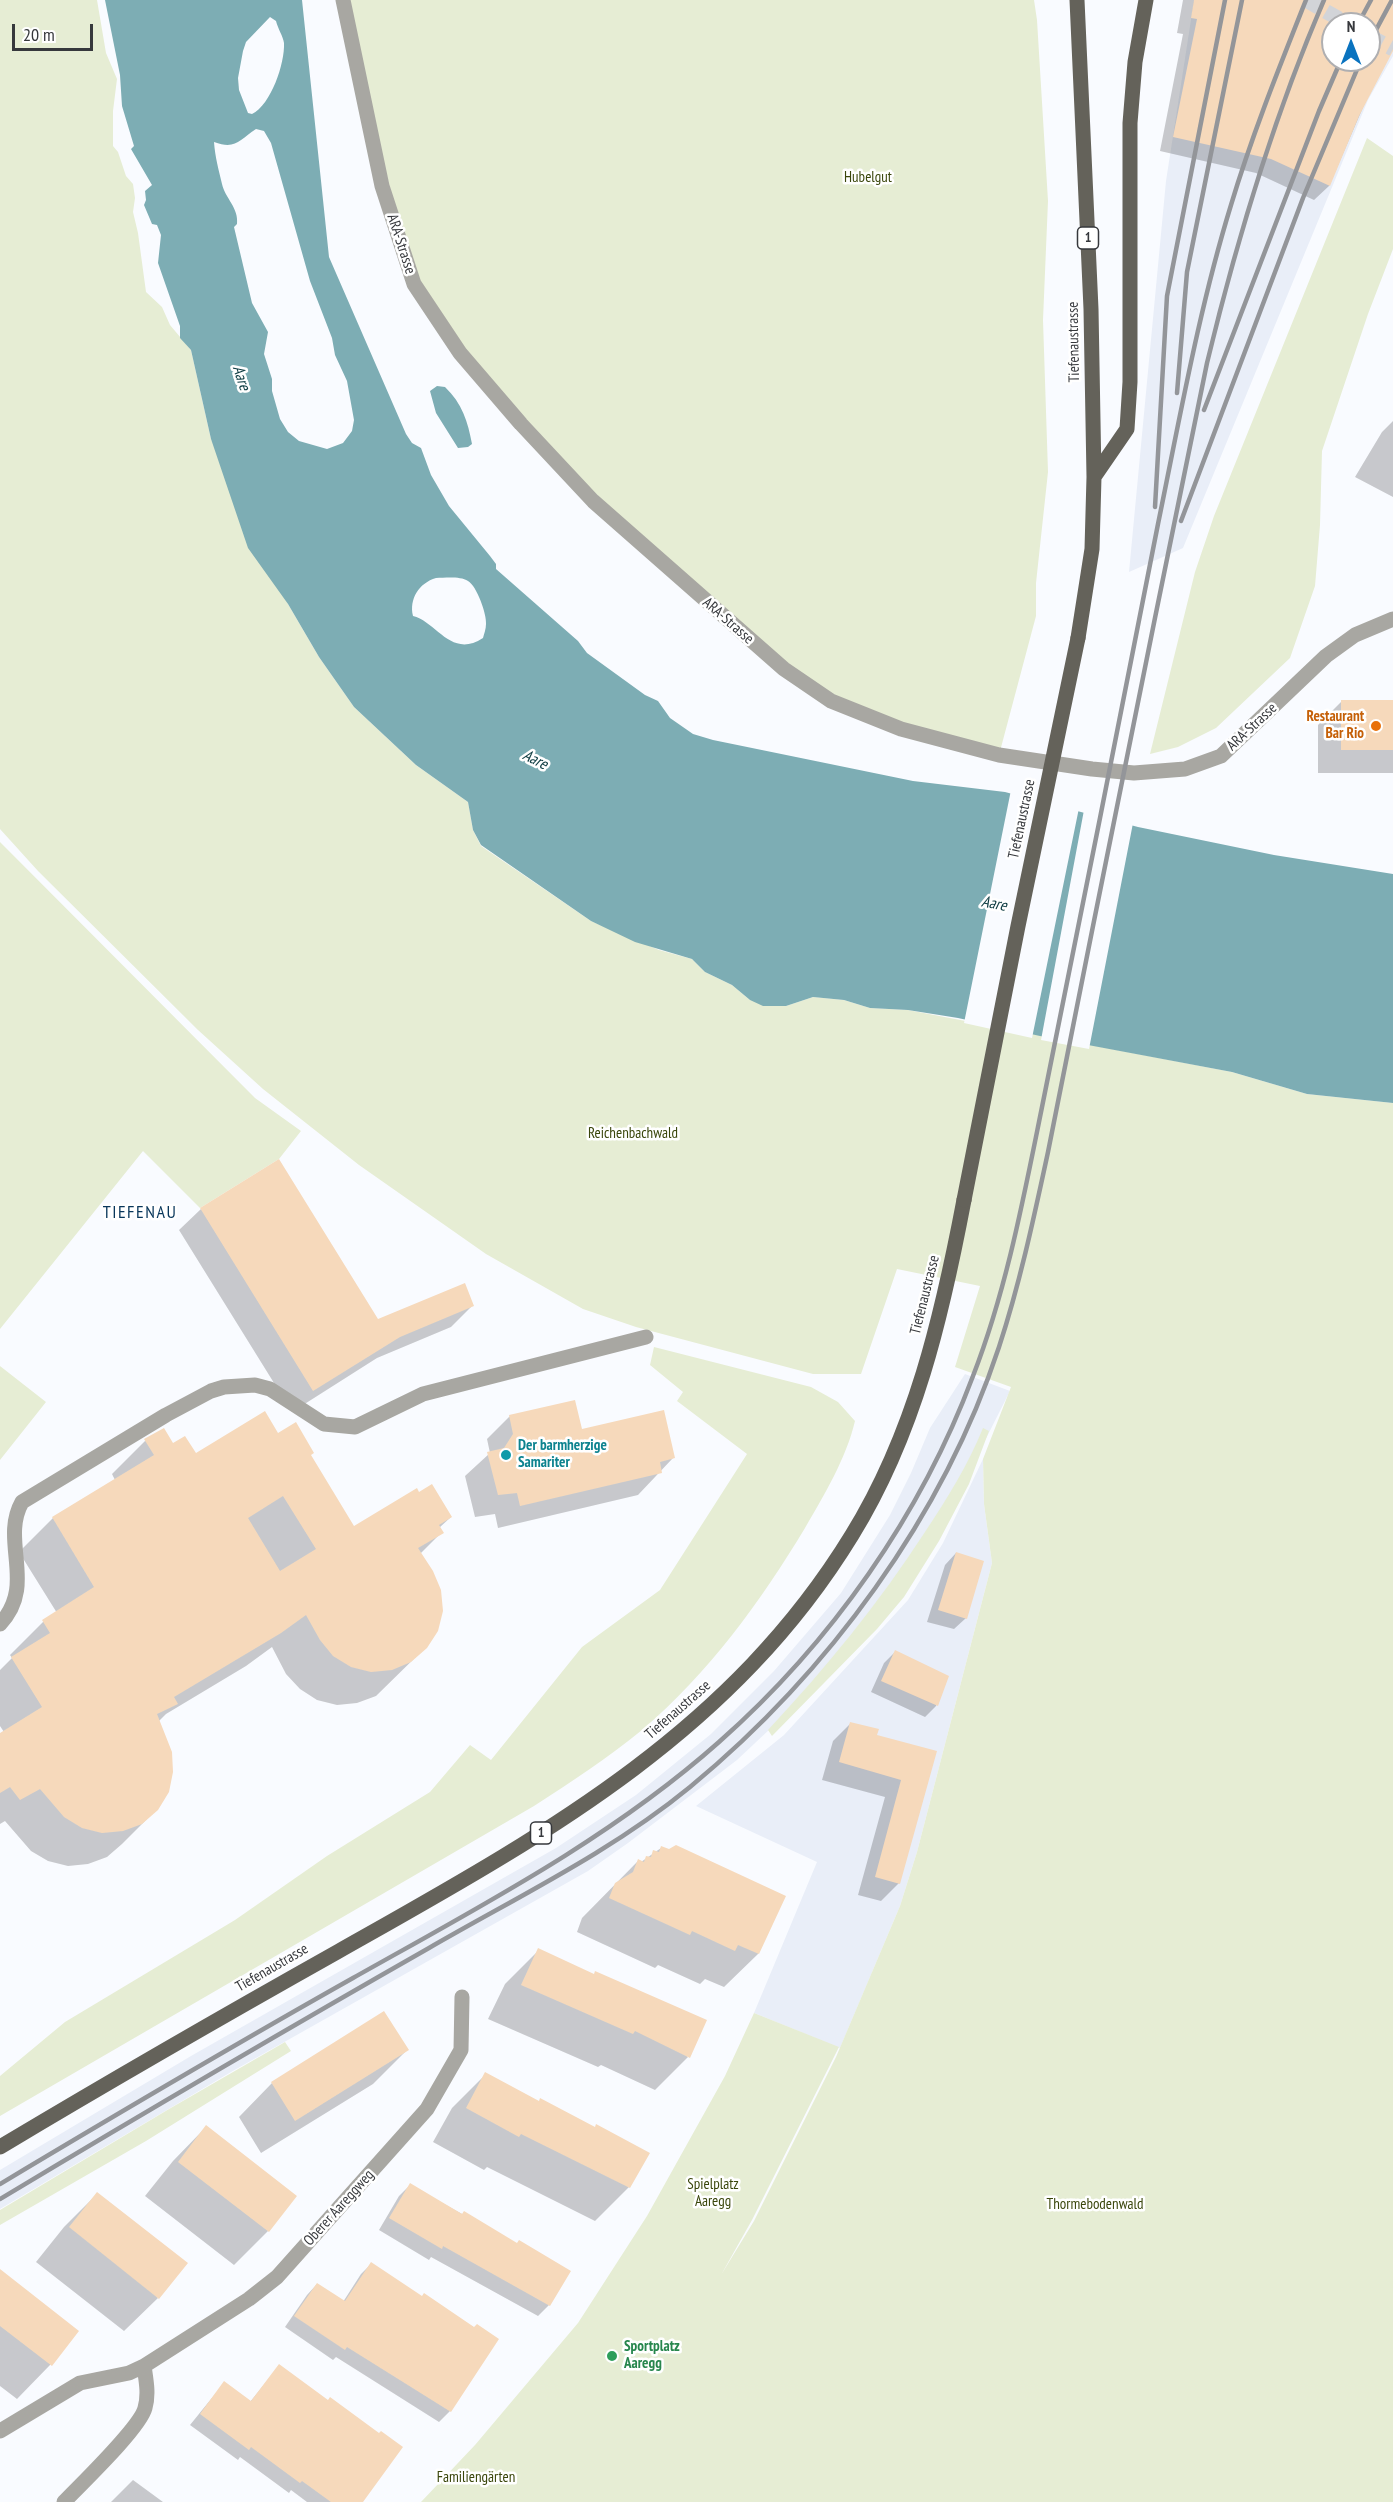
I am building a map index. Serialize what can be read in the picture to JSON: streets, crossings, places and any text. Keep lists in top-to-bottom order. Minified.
{"streets":{"main road":["1","Tiefenaustrasse"],"street":["ARA-Strasse","Oberer Aareggweg"]},"districts":["TIEFENAU"],"water":["Aare"],"parks":["Hubelgut","Reichenbachwald","Spielplatz Aaregg","Thormebodenwald","Familiengärten"],"places":["Restaurant Bar Rio","Der barmherzige Samariter","Sportplatz Aaregg"],"scale_bar":"20 m","north":"top"}
